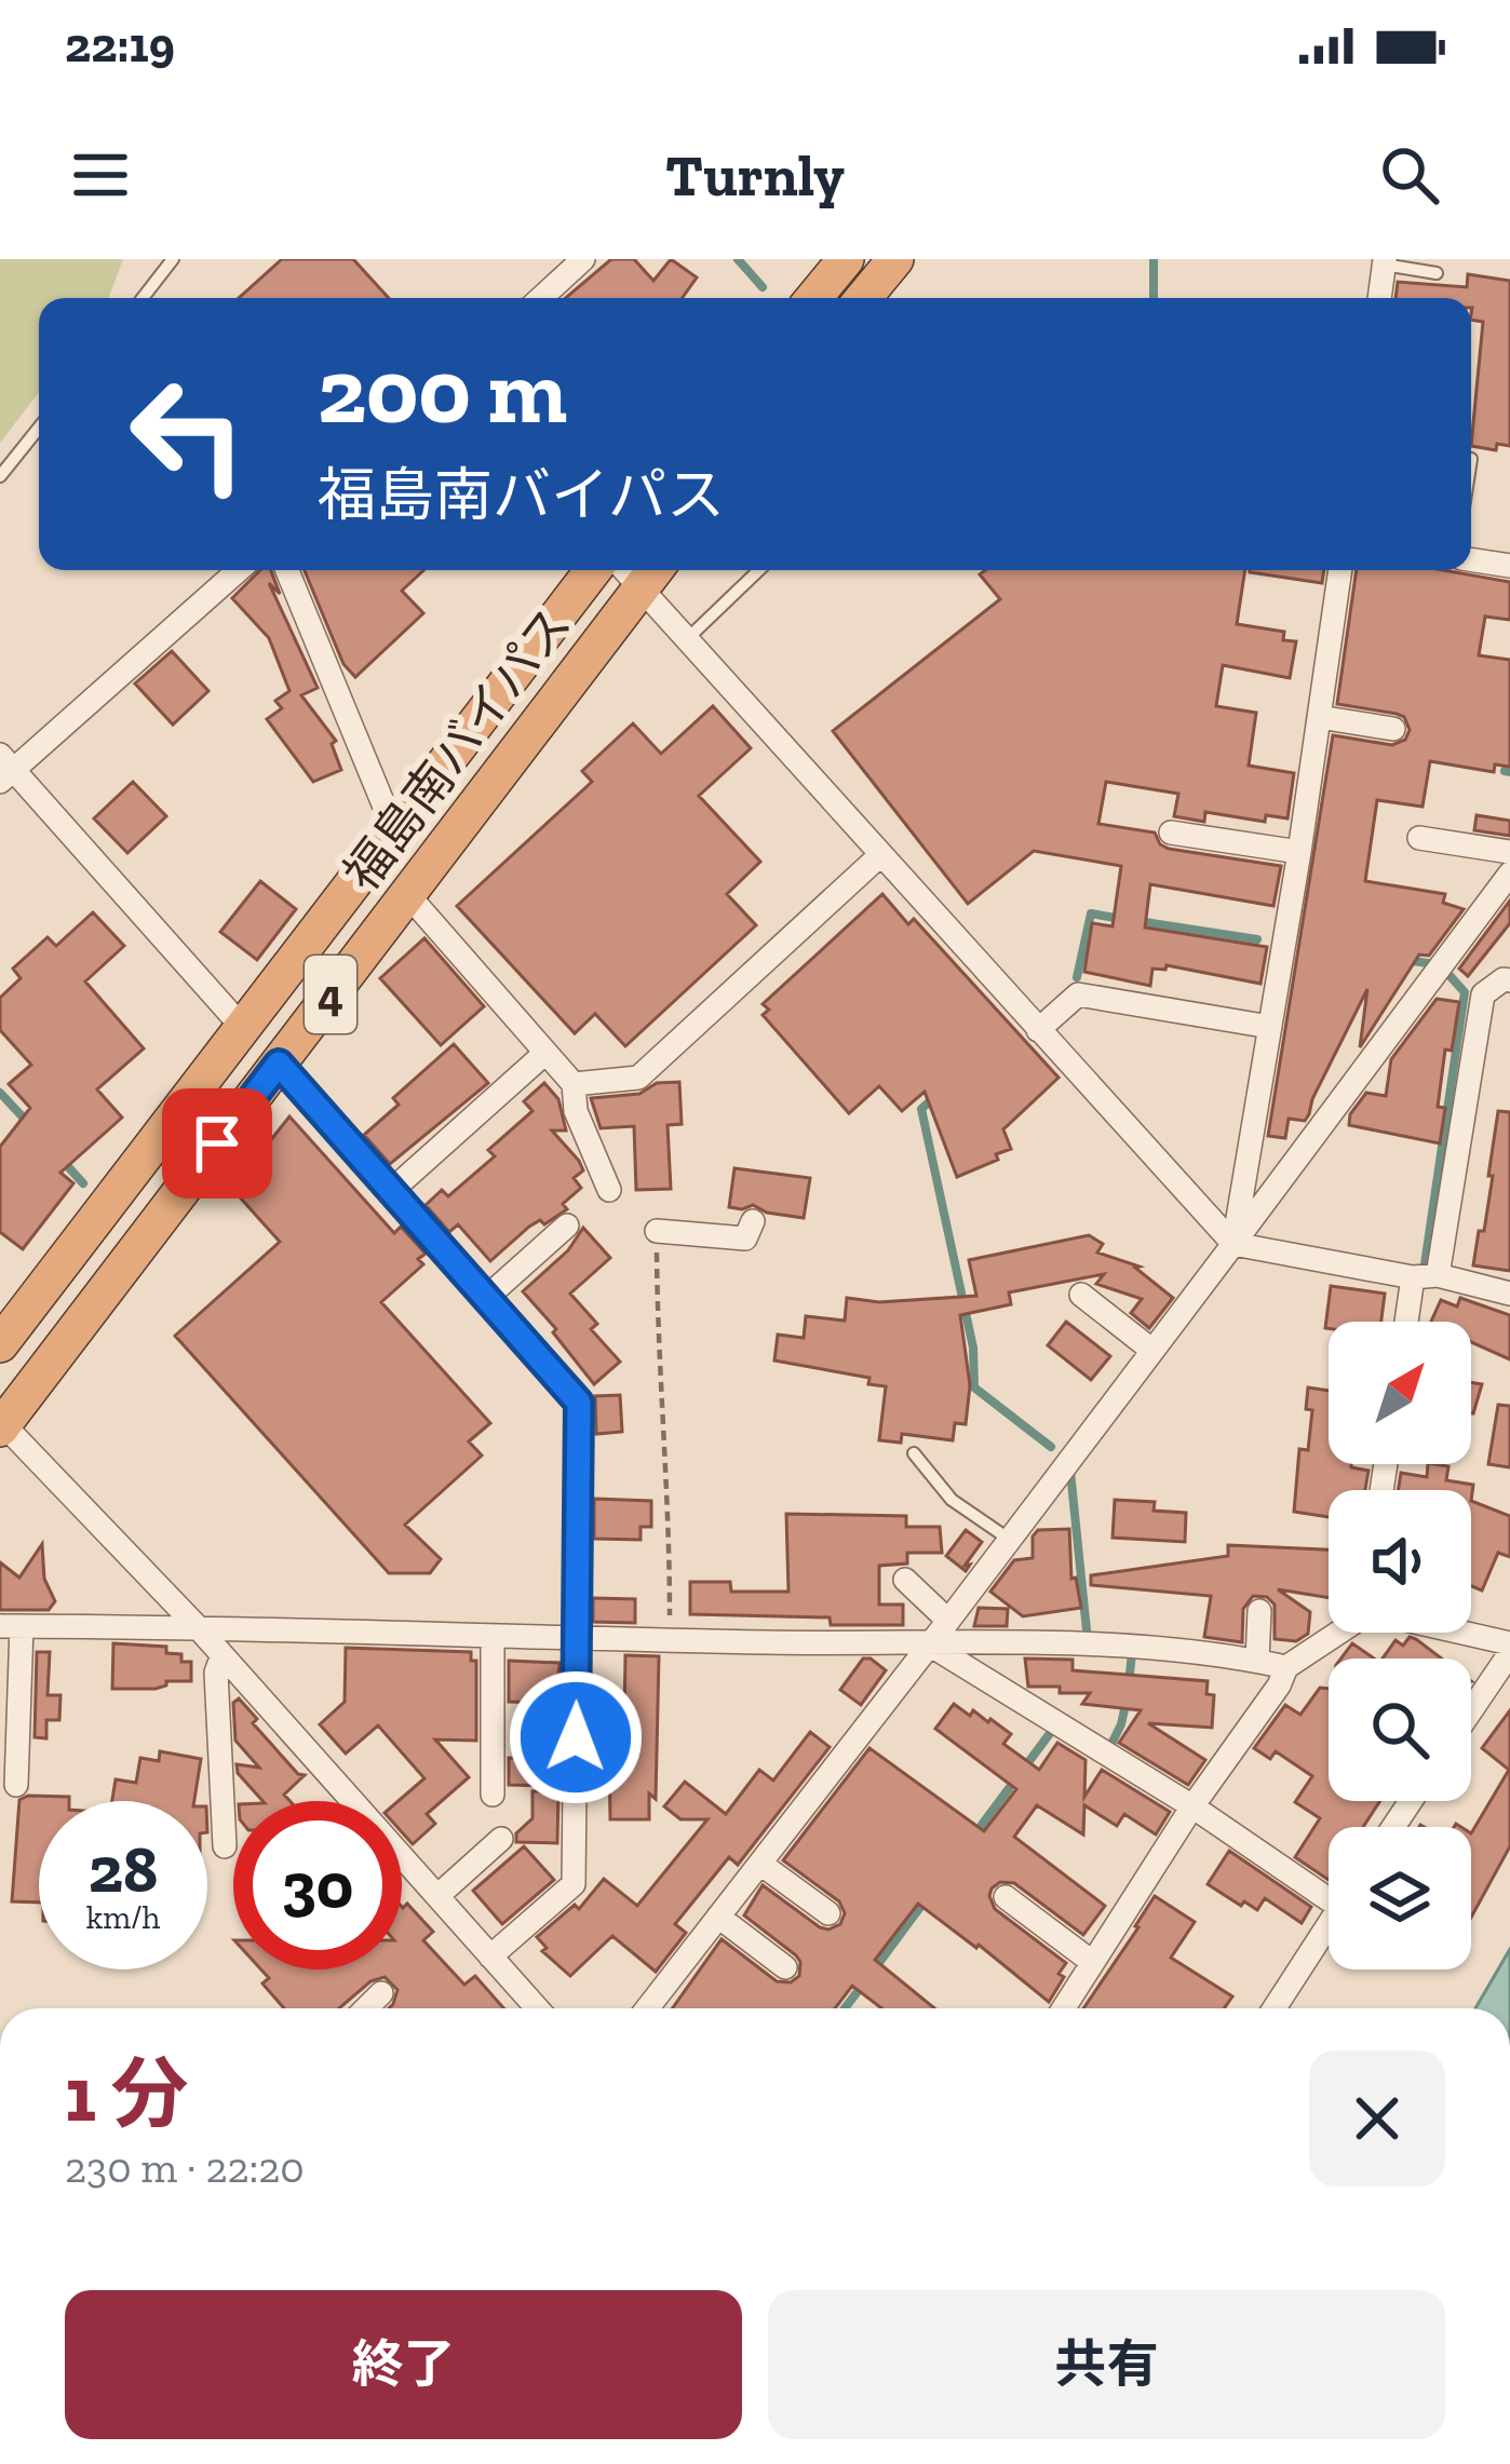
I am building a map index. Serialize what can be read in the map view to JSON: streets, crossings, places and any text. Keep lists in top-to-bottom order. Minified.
{"streets":{"highway":["福島南バイパス","4"]},"north":"top right","page":{"status":"22:19","header":"Turnly","turn":["200 m","福島南バイパス"],"speed":"28 km/h","limit":"30","heading":["1 分","230 m · 22:20"],"buttons":["終了","共有"]}}
